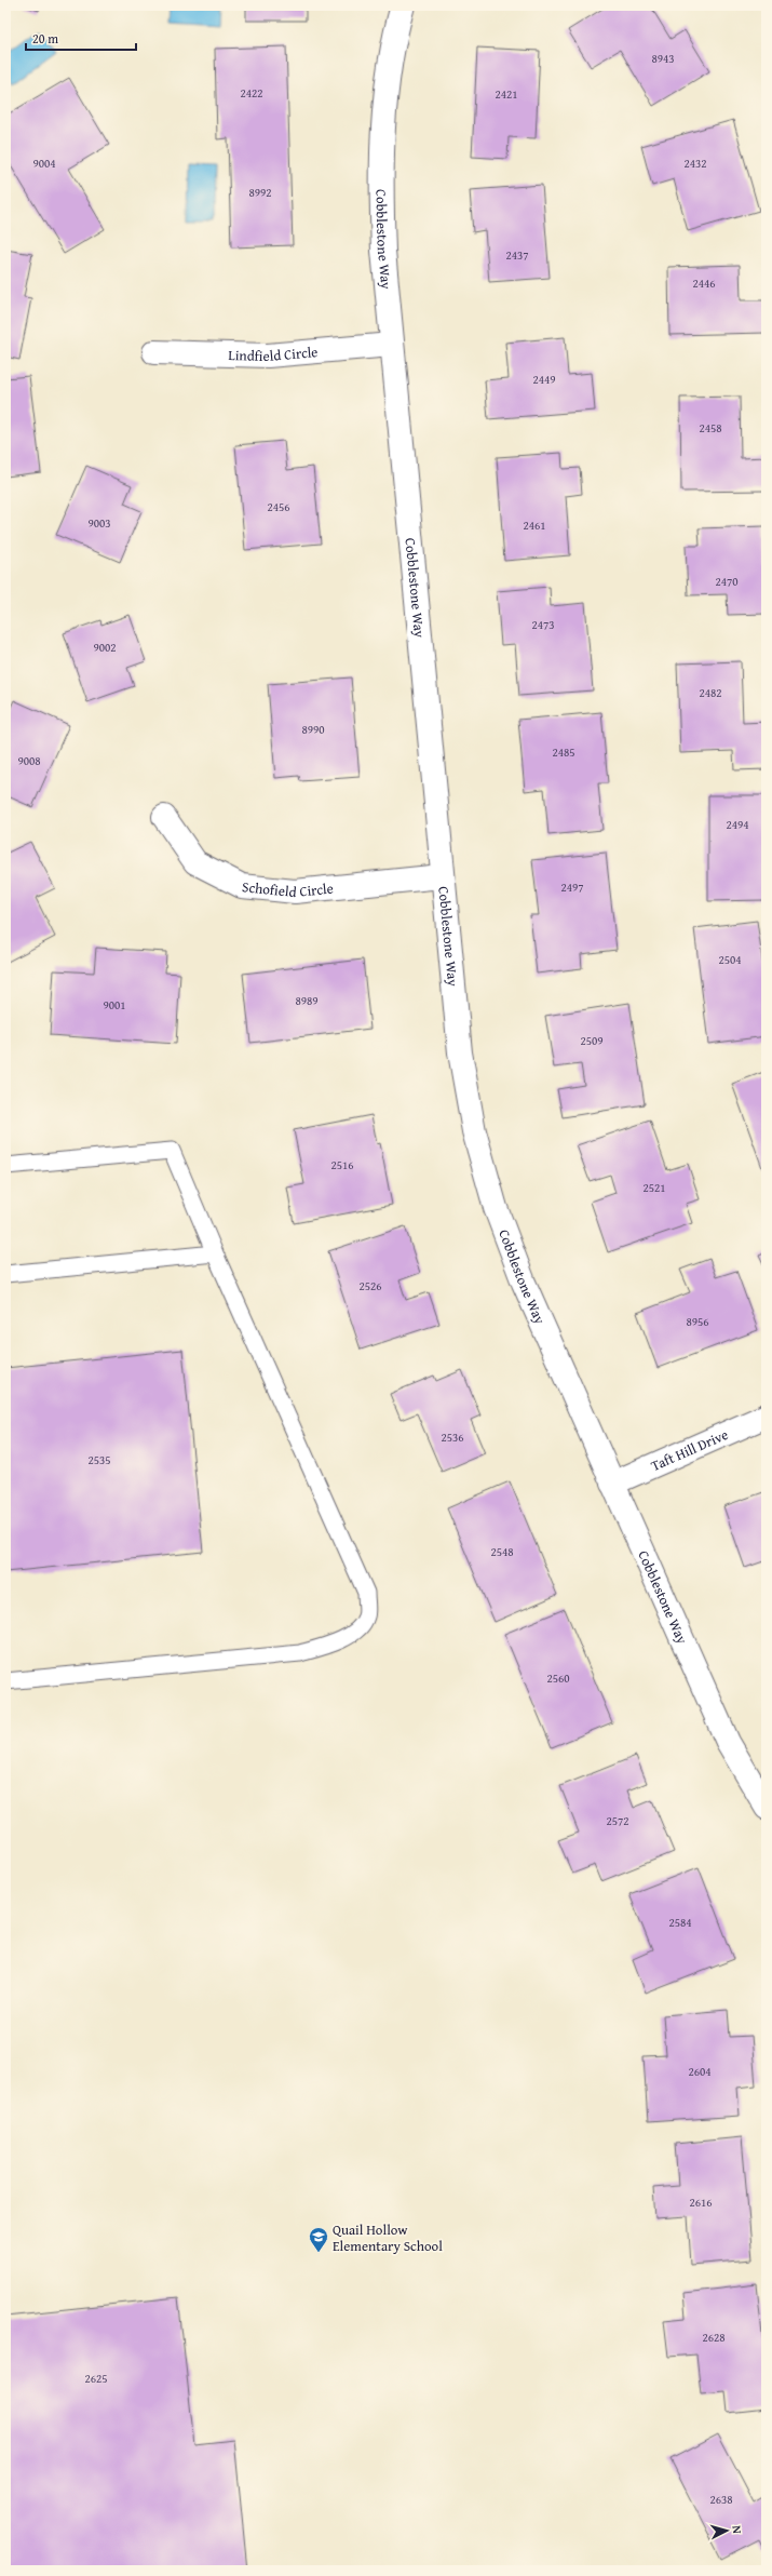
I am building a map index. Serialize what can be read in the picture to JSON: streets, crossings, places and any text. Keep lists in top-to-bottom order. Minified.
{"streets":{"street":["Cobblestone Way","Lindfield Circle","Schofield Circle","Taft Hill Drive"]},"crossings":[["Cobblestone Way","Lindfield Circle"],["Cobblestone Way","Schofield Circle"],["Cobblestone Way","Taft Hill Drive"]],"places":{"school or university":["Quail Hollow Elementary School"]},"house_numbers":["8943","2422","2421","9004","2432","8992","2437","2446","2449","2458","2456","9003","2461","2470","2473","9002","2482","8990","2485","9008","2494","2497","2504","8989","9001","2509","2516","2521","2526","8956","2536","2535","2548","2560","2572","2584","2604","2616","2628","2625","2638"],"scale_bar":"20 m","north":"right"}
